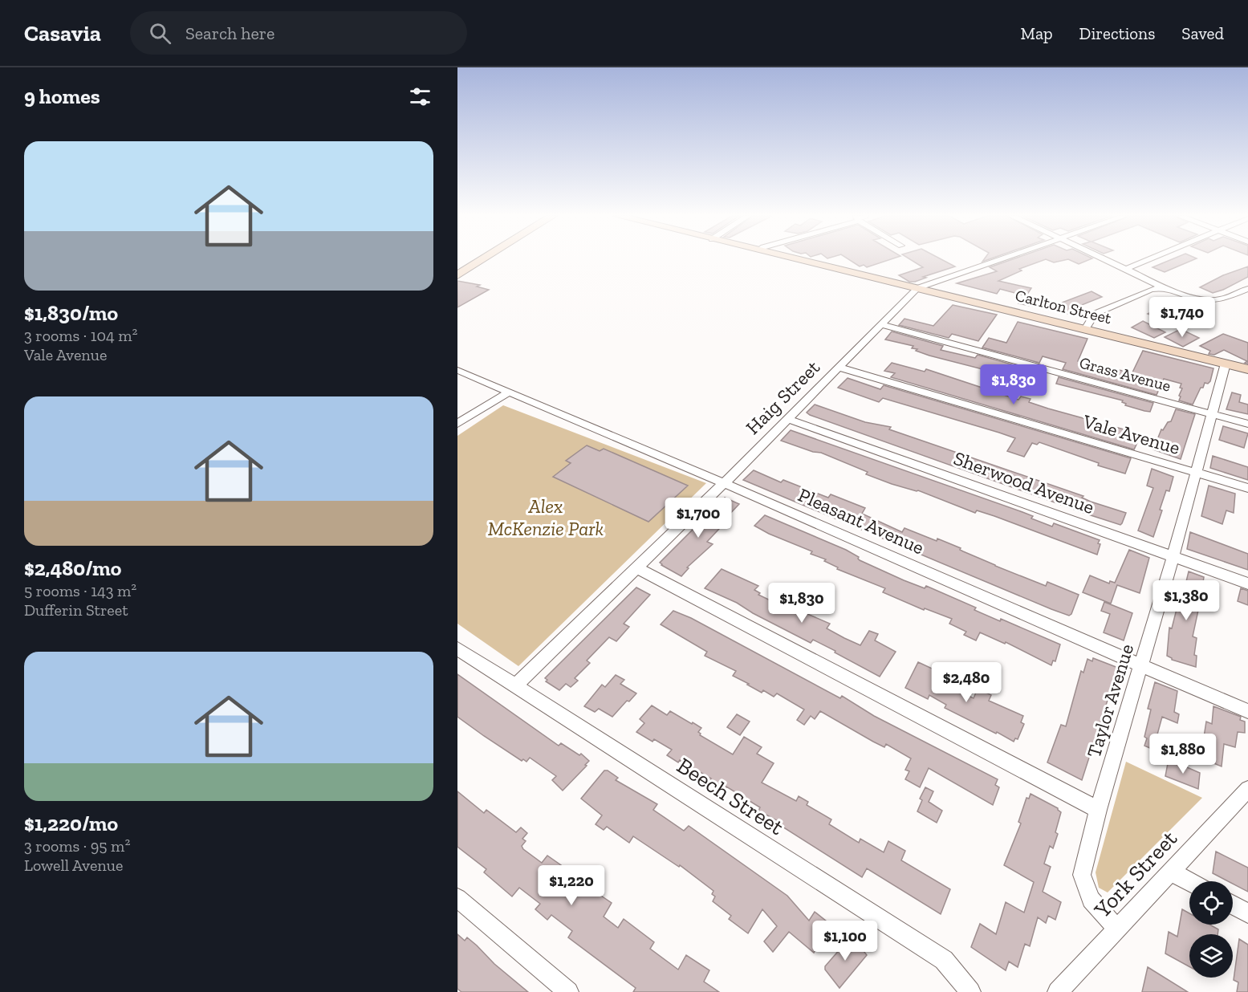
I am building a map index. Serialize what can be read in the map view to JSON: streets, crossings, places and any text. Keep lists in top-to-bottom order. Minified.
{"streets":{"main road":["Carlton Street"],"street":["Grass Avenue","Haig Street","Vale Avenue","Sherwood Avenue","Pleasant Avenue","Taylor Avenue","Beech Street","York Street"]},"crossings":[["Carlton Street","Haig Street"],["Carlton Street","Taylor Avenue"],["Grass Avenue","Haig Street"],["Grass Avenue","Taylor Avenue"],["Haig Street","Vale Avenue"],["Haig Street","Sherwood Avenue"],["Haig Street","Pleasant Avenue"],["Haig Street","Beech Street"],["Vale Avenue","Taylor Avenue"],["Sherwood Avenue","Taylor Avenue"],["Pleasant Avenue","Taylor Avenue"],["Taylor Avenue","York Street"]],"parks":["Alex McKenzie Park"],"page":{"header":"Casavia","search":"Search here","nav":["Map","Directions","Saved"],"heading":"9 homes","list":[{"name":"$1,830/mo","note":"3 rooms · 104 m² · Vale Avenue"},{"name":"$2,480/mo","note":"5 rooms · 143 m² · Dufferin Street"},{"name":"$1,220/mo","note":"3 rooms · 95 m² · Lowell Avenue"}],"price":["$1,740","$1,830","$1,700","$1,380","$1,830","$2,480","$1,880","$1,220","$1,100"]}}
